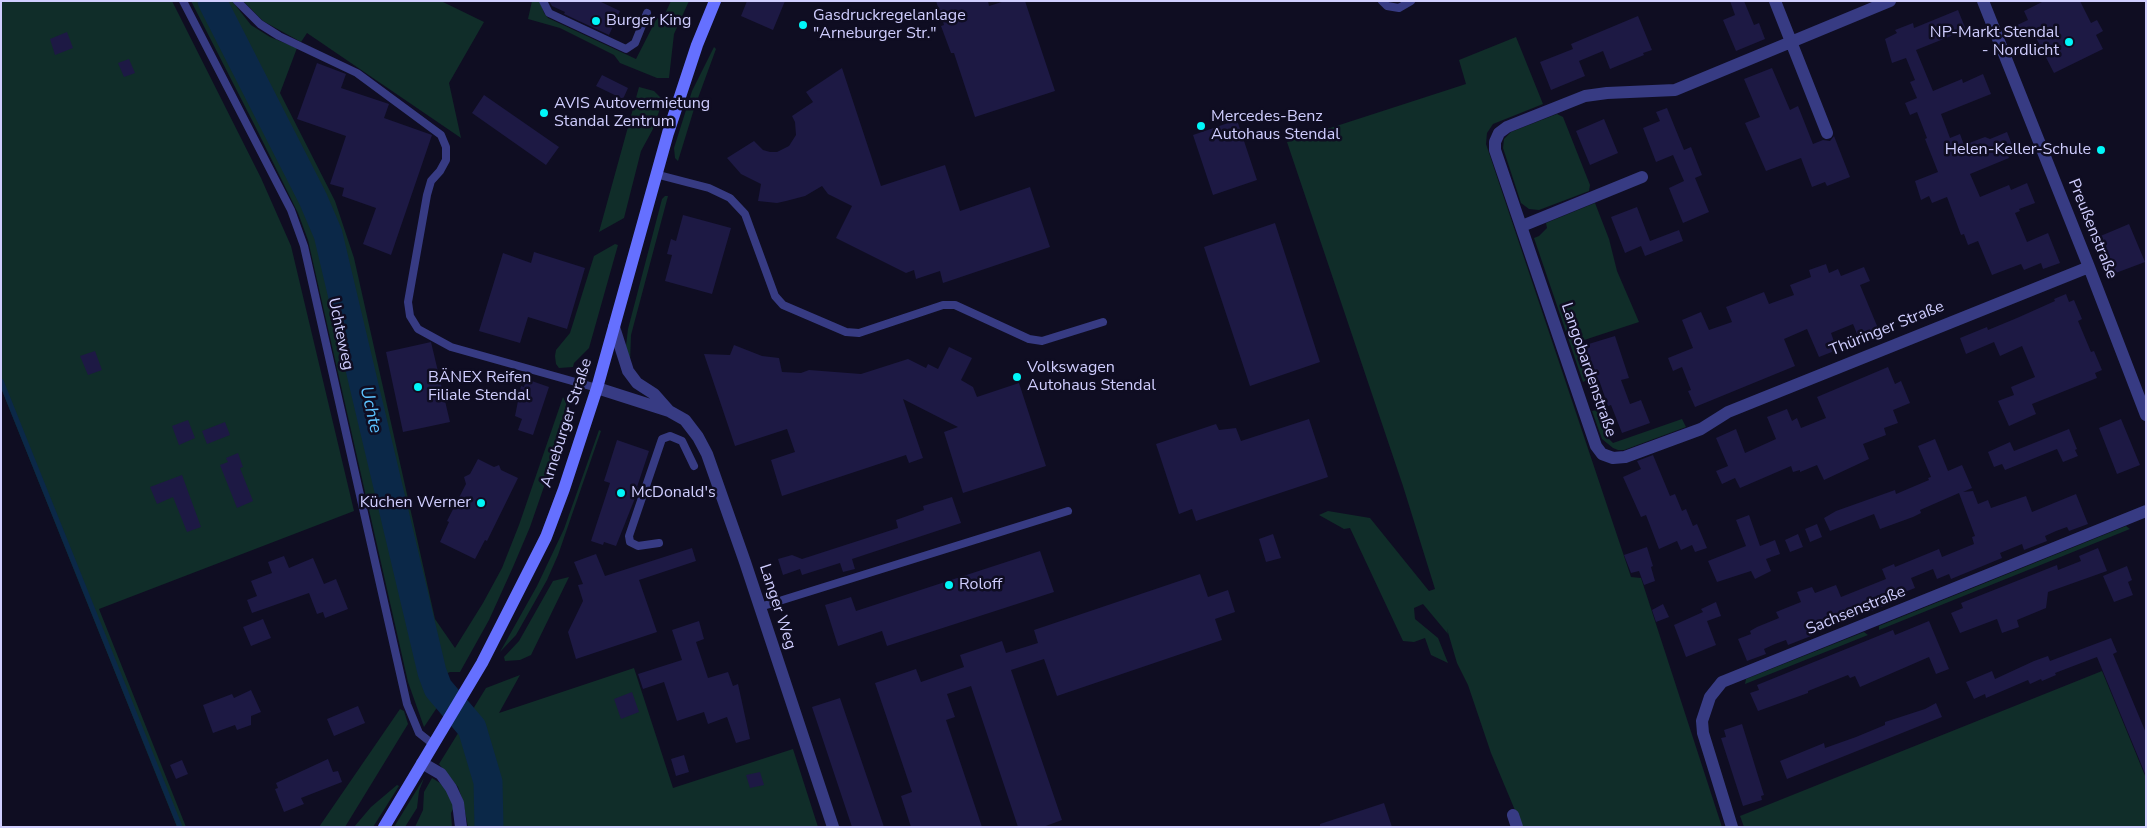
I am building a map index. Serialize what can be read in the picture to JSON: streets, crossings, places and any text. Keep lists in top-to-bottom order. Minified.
{"streets":{"main road":["Arneburger Straße"],"street":["Preußenstraße","Thüringer Straße","Langobardenstraße","Langer Weg","Sachsenstraße"],"lane":["Uchteweg"]},"crossings":[["Preußenstraße","Thüringer Straße"],["Thüringer Straße","Langobardenstraße"],["Uchteweg","Arneburger Straße"],["Arneburger Straße","Langer Weg"]],"water":["Uchte"],"places":["Burger King","Gasdruckregelanlage \"Arneburger Str.\"","NP-Markt Stendal - Nordlicht","AVIS Autovermietung Standal Zentrum","Mercedes-Benz Autohaus Stendal","Helen-Keller-Schule","Volkswagen Autohaus Stendal","BÄNEX Reifen Filiale Stendal","McDonald's","Küchen Werner","Roloff"]}
